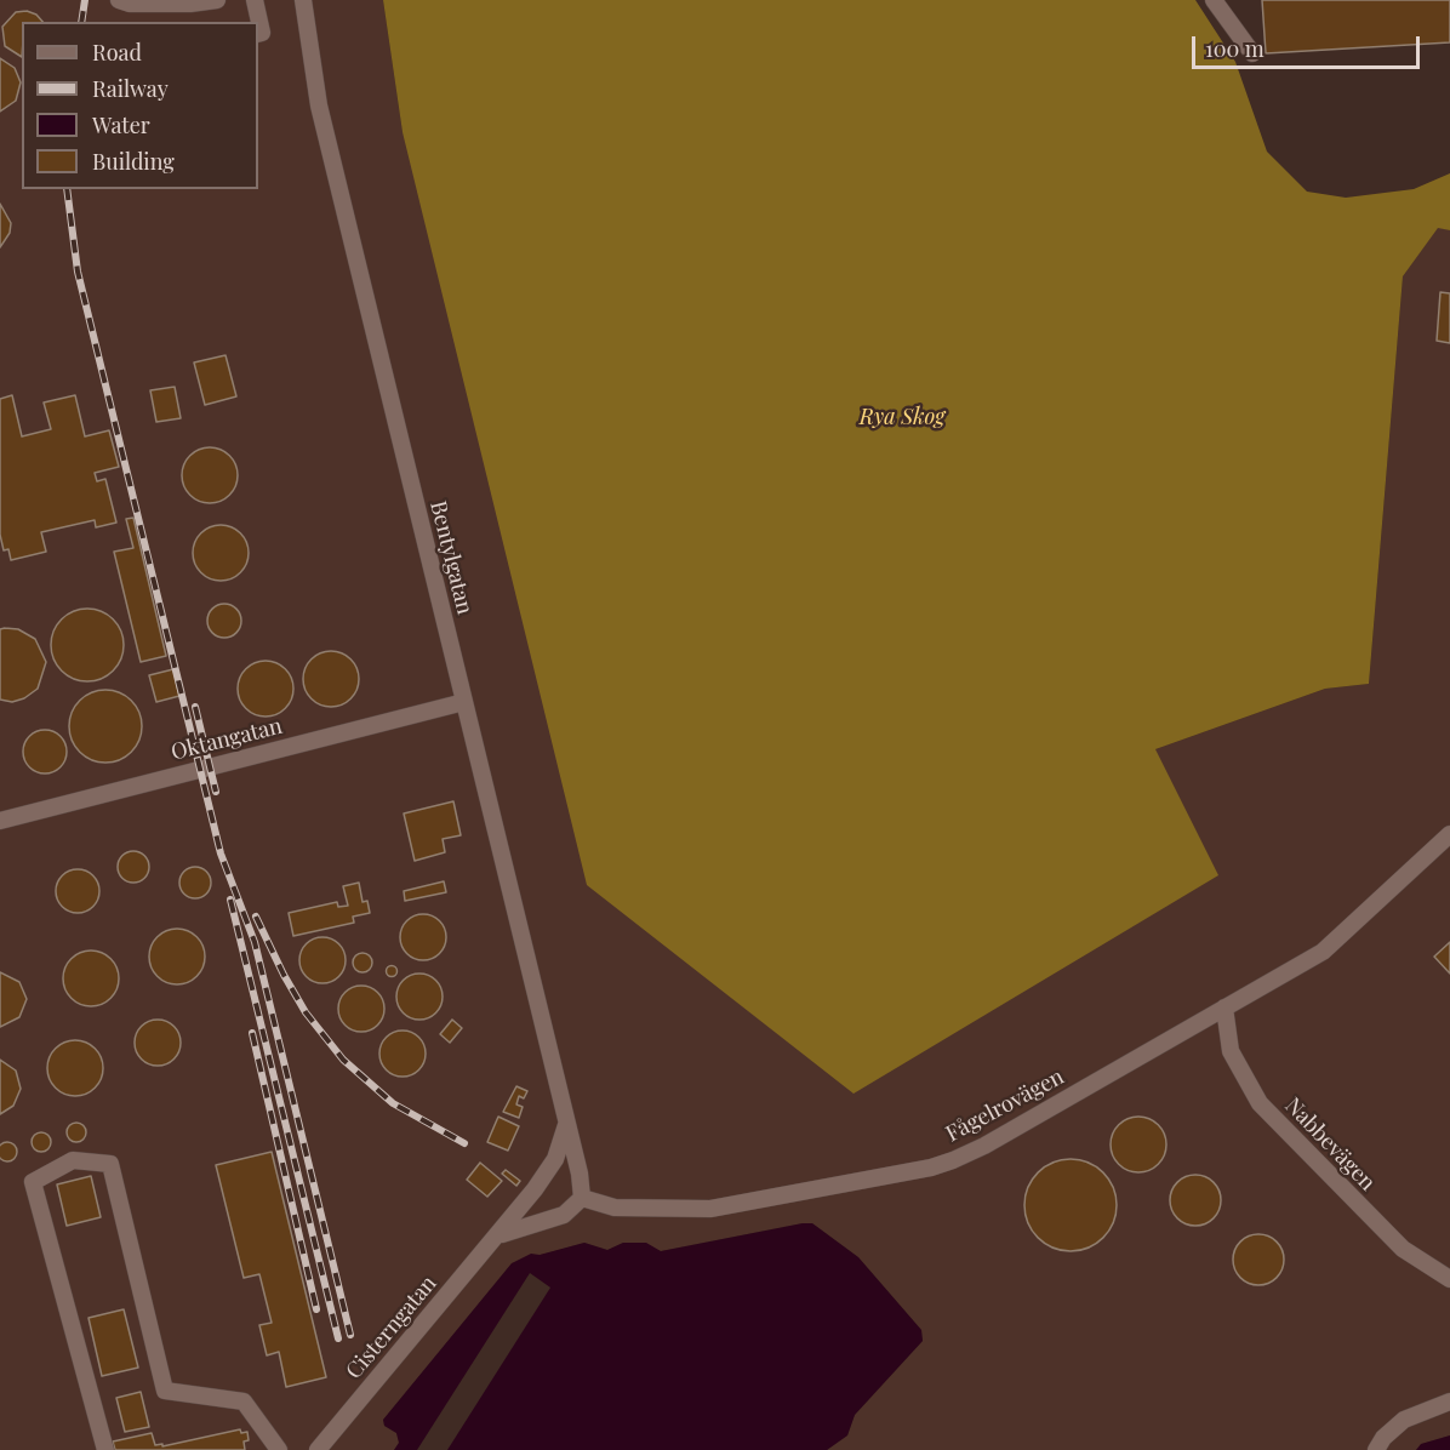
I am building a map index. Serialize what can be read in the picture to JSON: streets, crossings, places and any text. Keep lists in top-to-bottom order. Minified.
{"streets":{"lane":["Bentylgatan","Oktangatan","Fågelrovägen","Nabbevägen","Cisterngatan"]},"crossings":[["Bentylgatan","Oktangatan"],["Bentylgatan","Cisterngatan"],["Fågelrovägen","Nabbevägen"]],"parks":["Rya Skog"],"legend":["Road","Railway","Water","Building"],"scale_bar":"100 m"}
